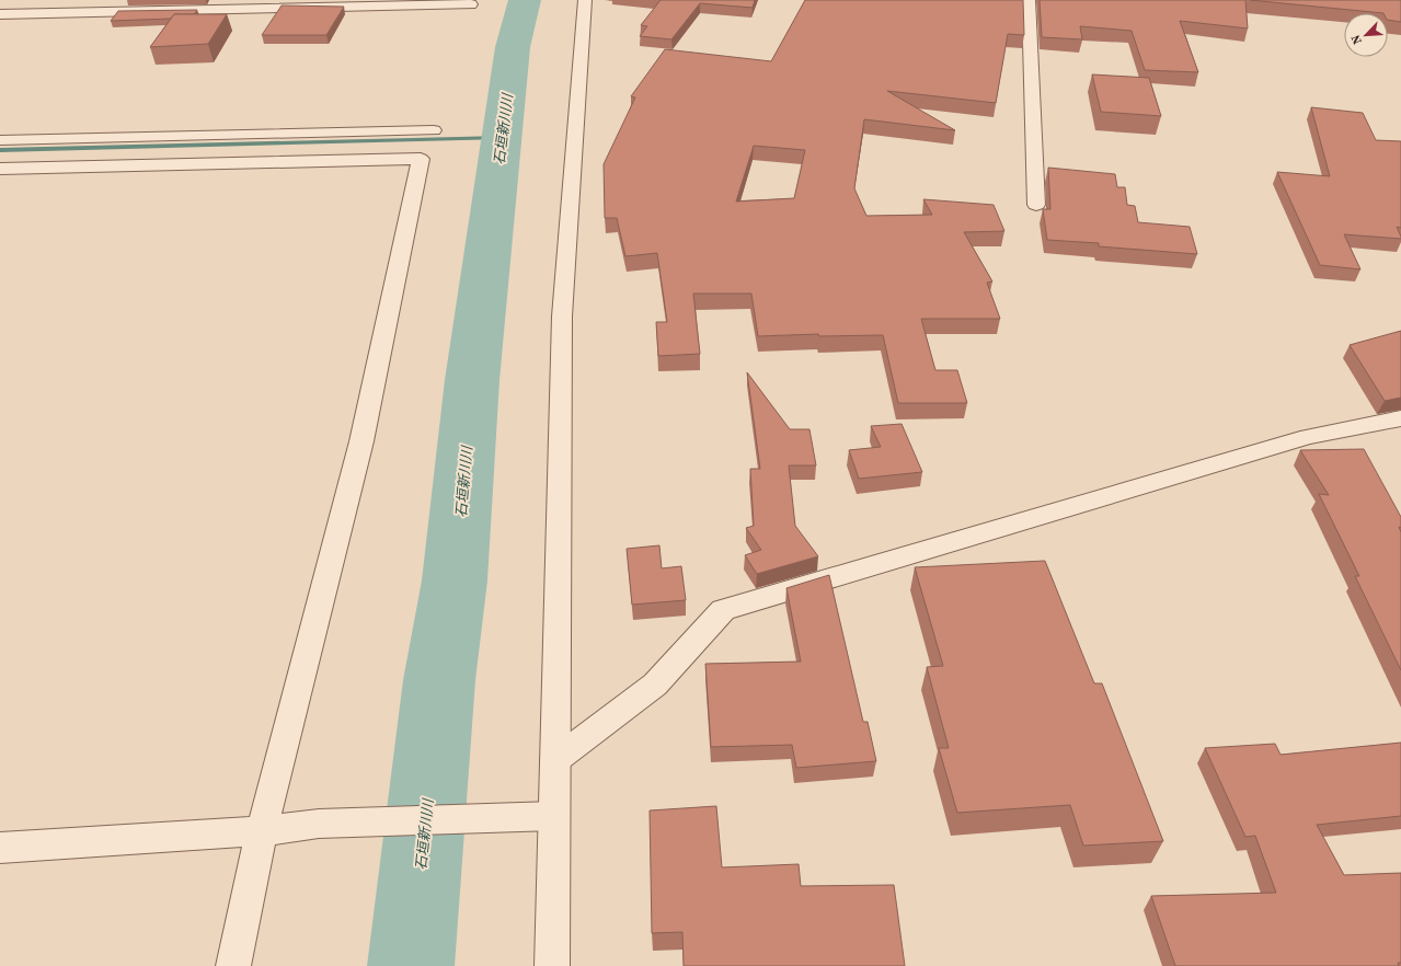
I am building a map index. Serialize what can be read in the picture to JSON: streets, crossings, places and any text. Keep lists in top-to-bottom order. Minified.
{"water":["石垣新川川"],"north":"bottom left"}
